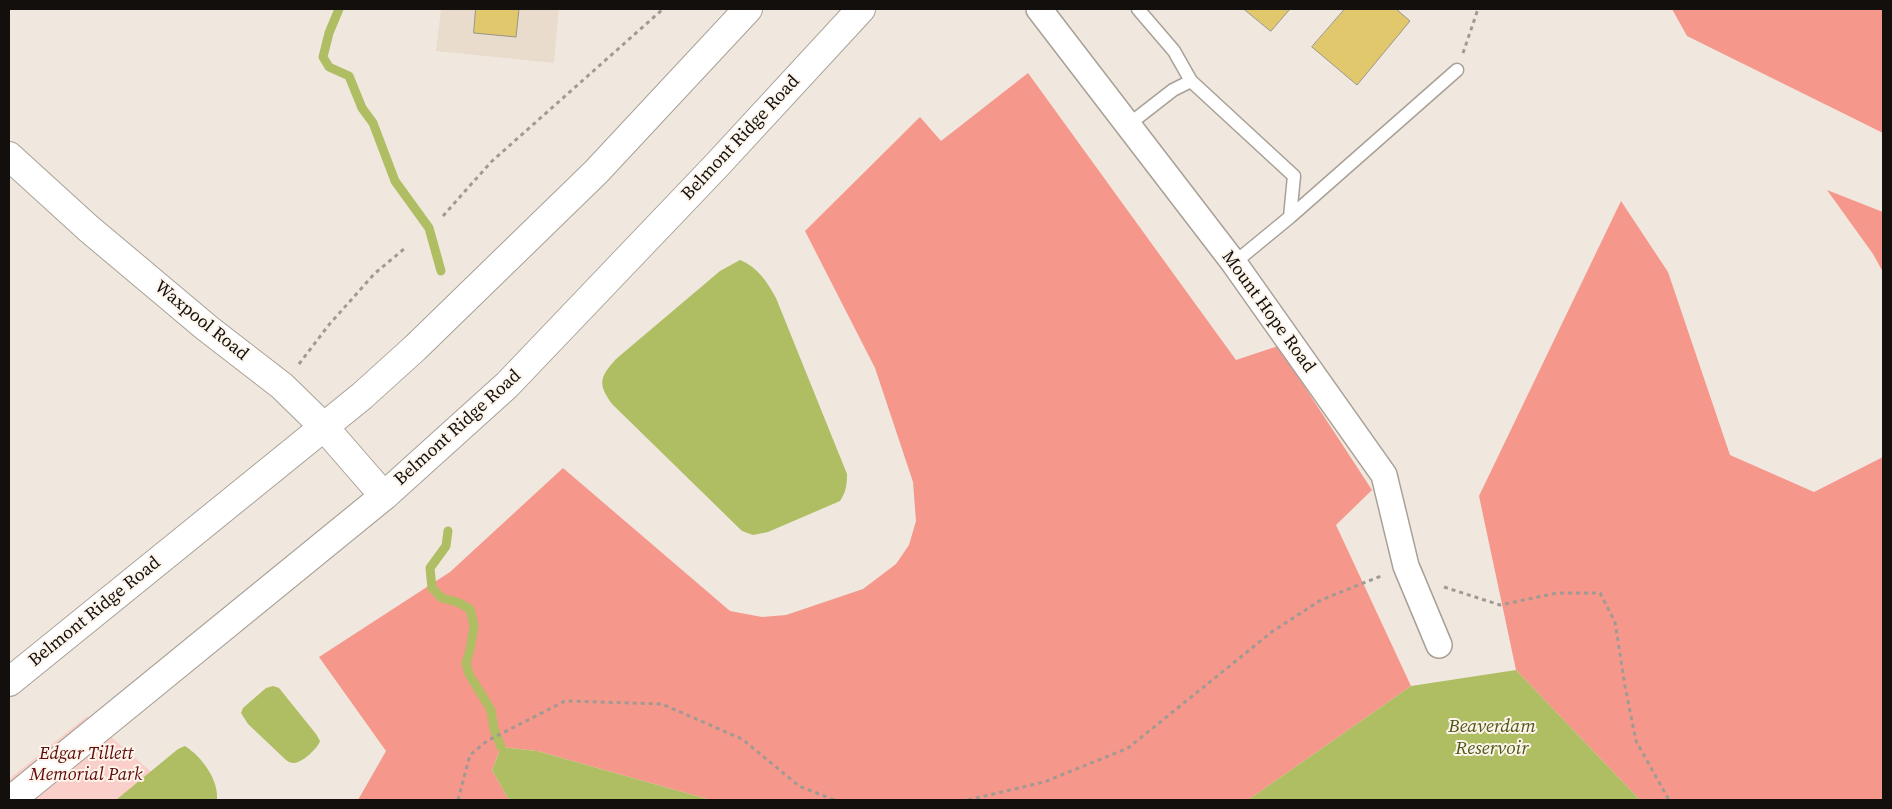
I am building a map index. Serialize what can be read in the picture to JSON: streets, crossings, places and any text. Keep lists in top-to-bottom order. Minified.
{"streets":{"main road":["Belmont Ridge Road","Waxpool Road"],"street":["Mount Hope Road"]},"crossings":[["Belmont Ridge Road","Waxpool Road"]],"water":["Beaverdam Reservoir"],"parks":["Edgar Tillett Memorial Park"]}
